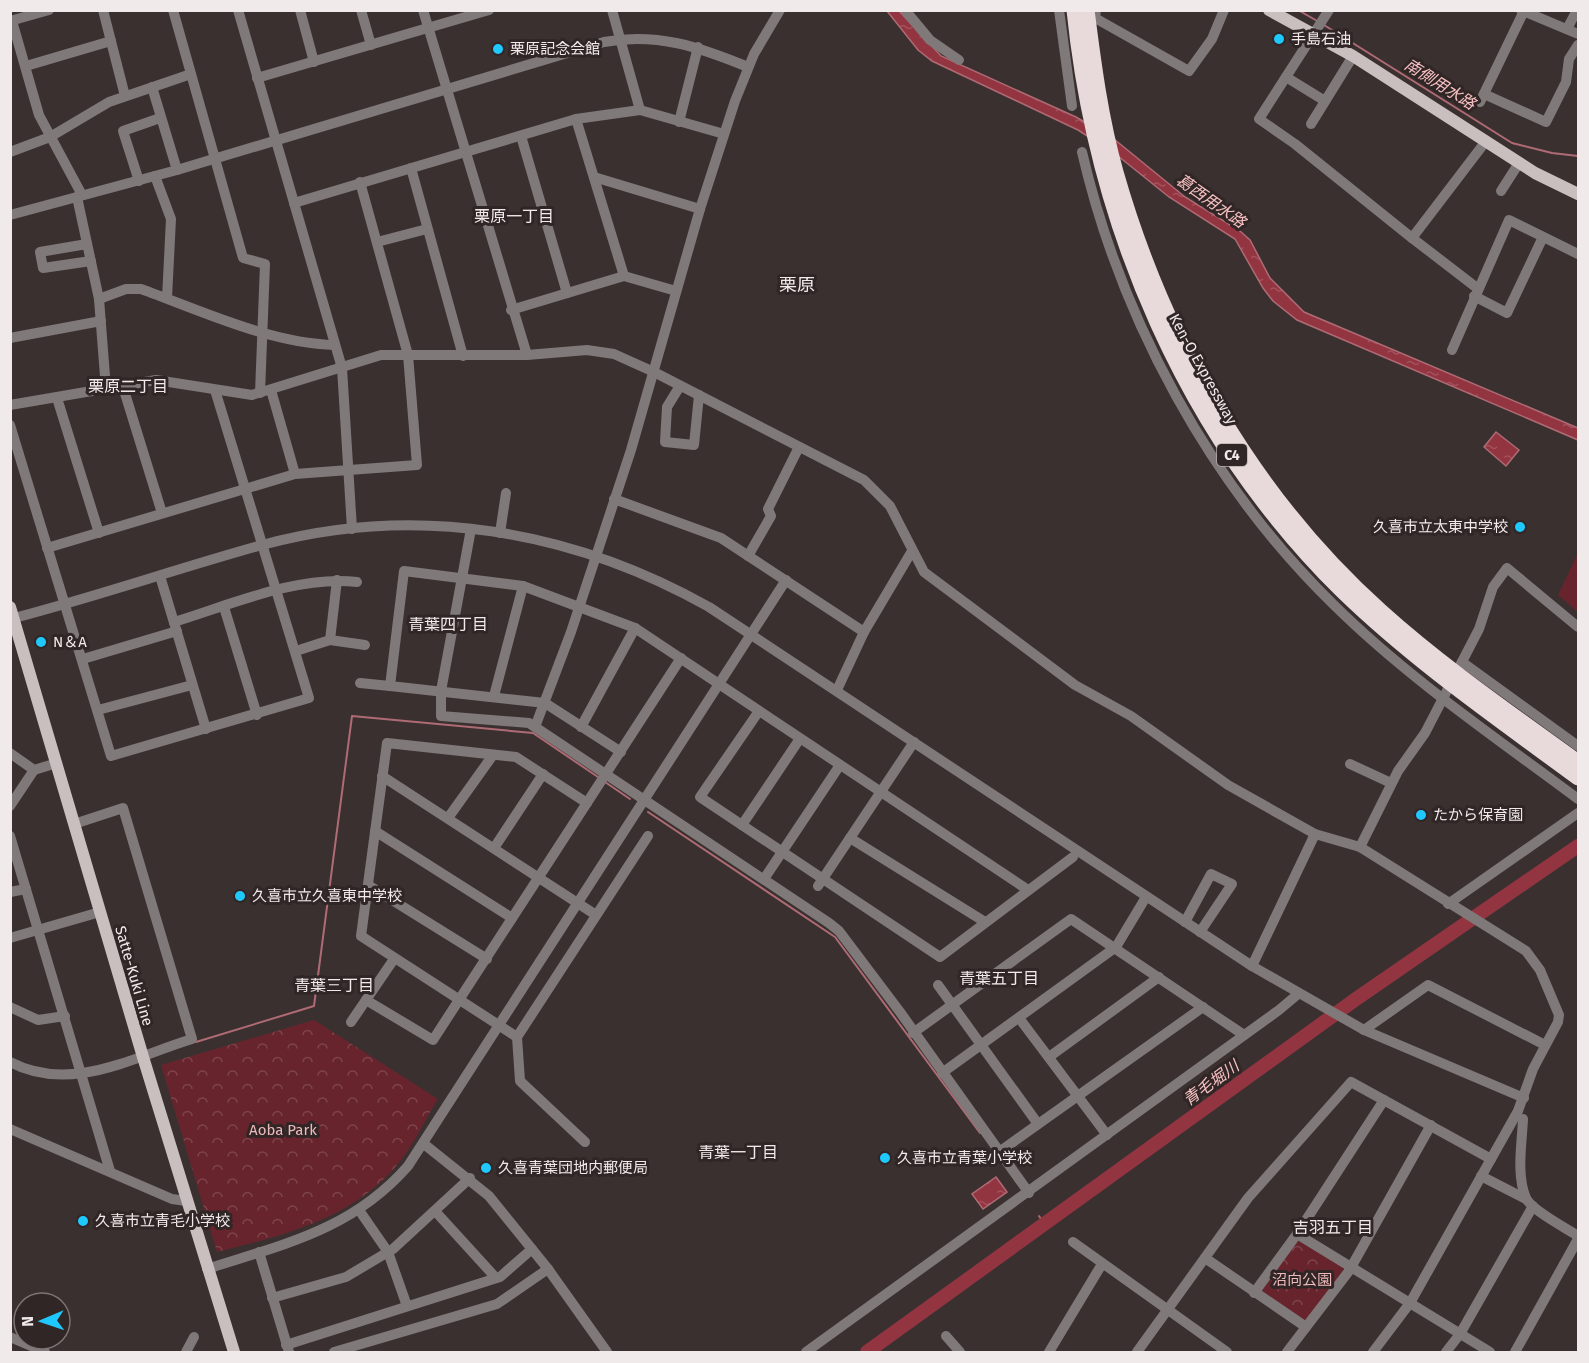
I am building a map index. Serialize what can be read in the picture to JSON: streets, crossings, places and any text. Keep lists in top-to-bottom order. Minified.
{"streets":{"highway":["Ken-O Expressway","C4"],"main road":["Satte-Kuki Line"]},"districts":["栗原一丁目","栗原","栗原二丁目","青葉四丁目","青葉五丁目","青葉三丁目","青葉一丁目","吉羽五丁目"],"water":["南側用水路","葛西用水路","青毛堀川"],"parks":["Aoba Park","沼向公園"],"places":["手島石油","栗原記念会館","久喜市立太東中学校","N＆A","たから保育園","久喜市立久喜東中学校","久喜市立青葉小学校","久喜青葉団地内郵便局","久喜市立青毛小学校"],"north":"left"}
